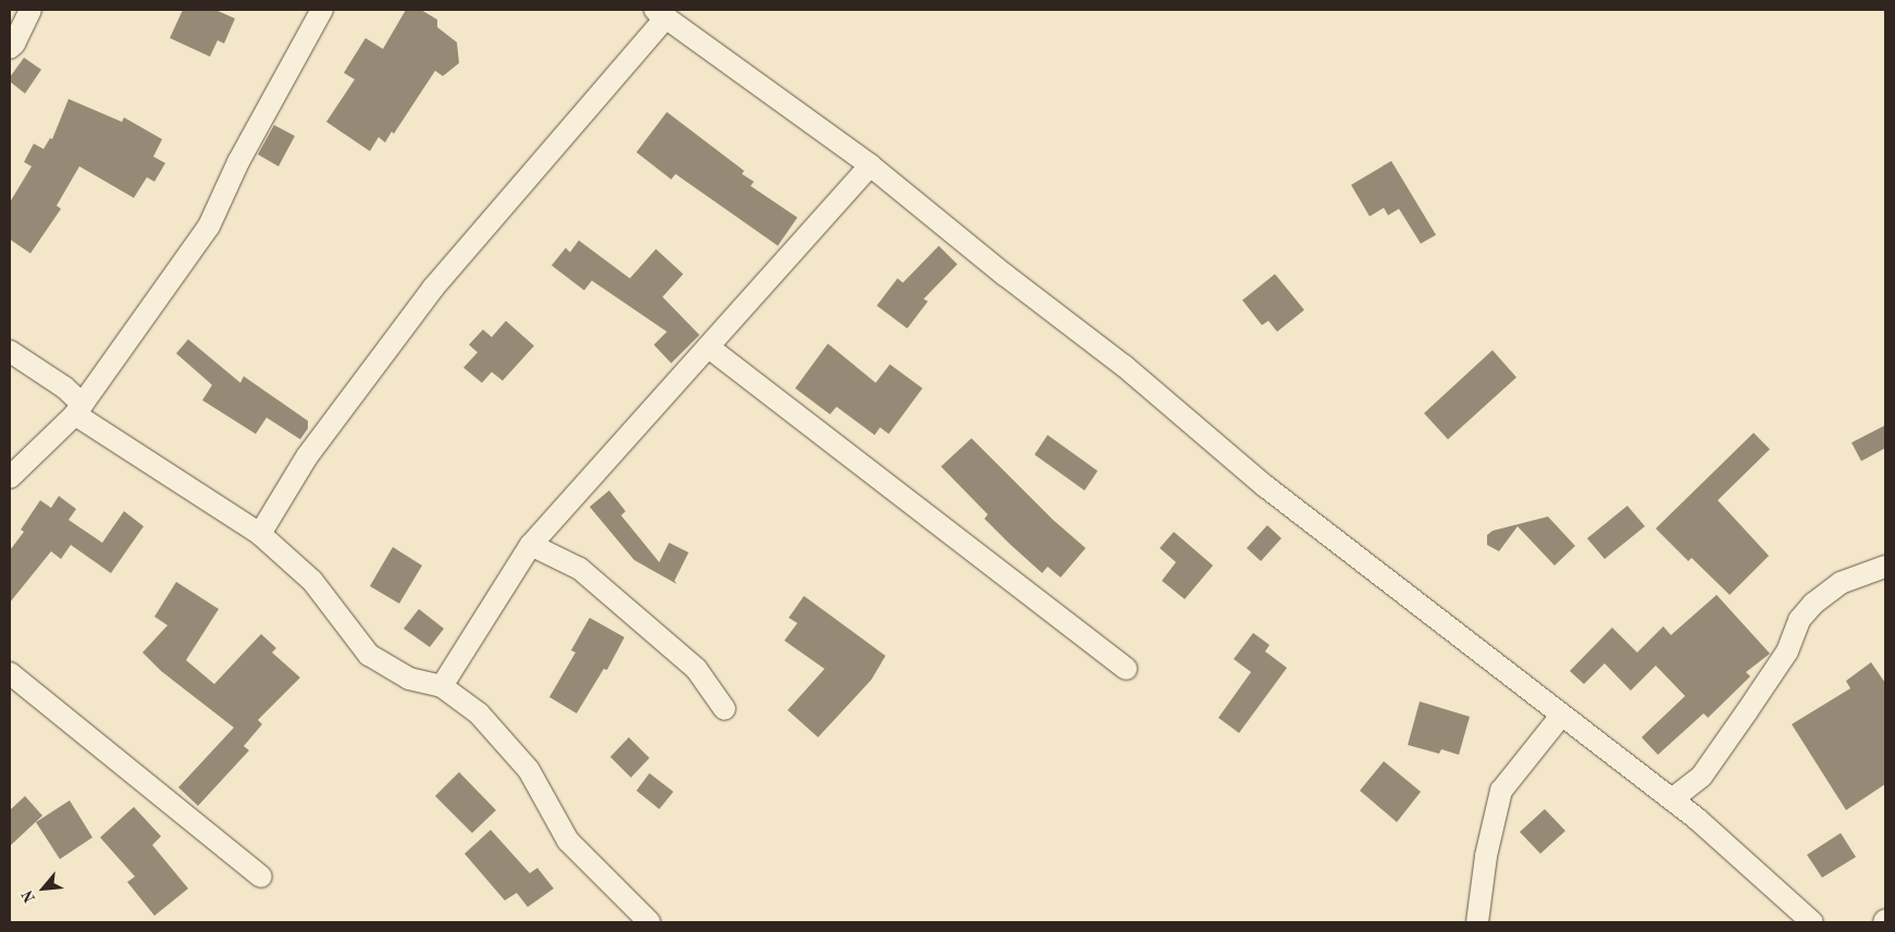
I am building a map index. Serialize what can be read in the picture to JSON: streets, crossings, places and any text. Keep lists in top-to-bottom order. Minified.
{"north":"bottom left"}
